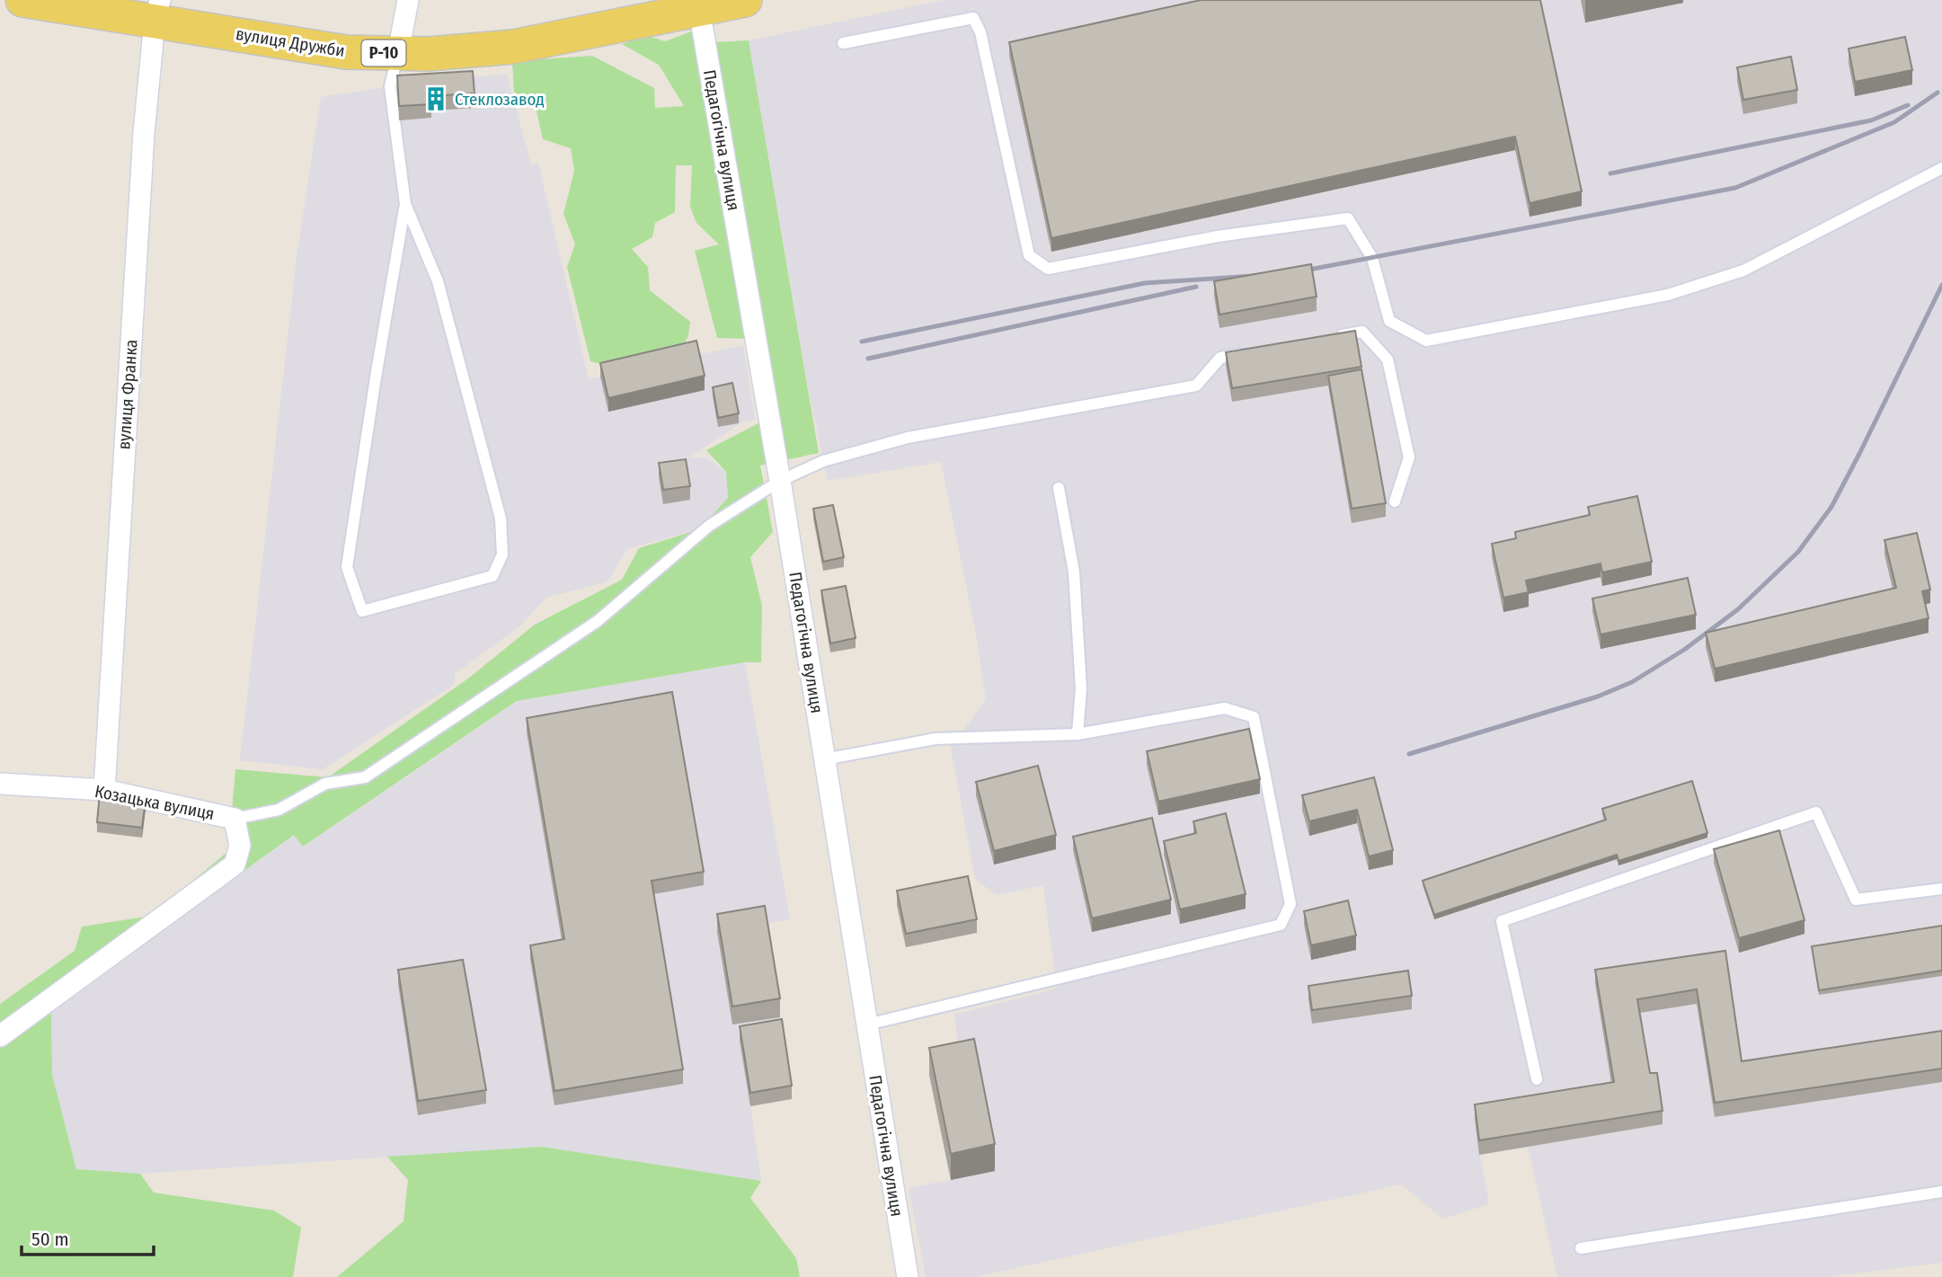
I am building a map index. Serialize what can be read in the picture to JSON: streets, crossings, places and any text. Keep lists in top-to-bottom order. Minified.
{"streets":{"main road":["вулиця Дружби","Р-10"],"street":["Педагогічна вулиця","вулиця Франка","Козацька вулиця"]},"crossings":[["вулиця Дружби","Педагогічна вулиця"],["вулиця Дружби","вулиця Франка"],["вулиця Франка","Козацька вулиця"]],"places":{"building":["Стеклозавод"]},"scale_bar":"50 m"}
